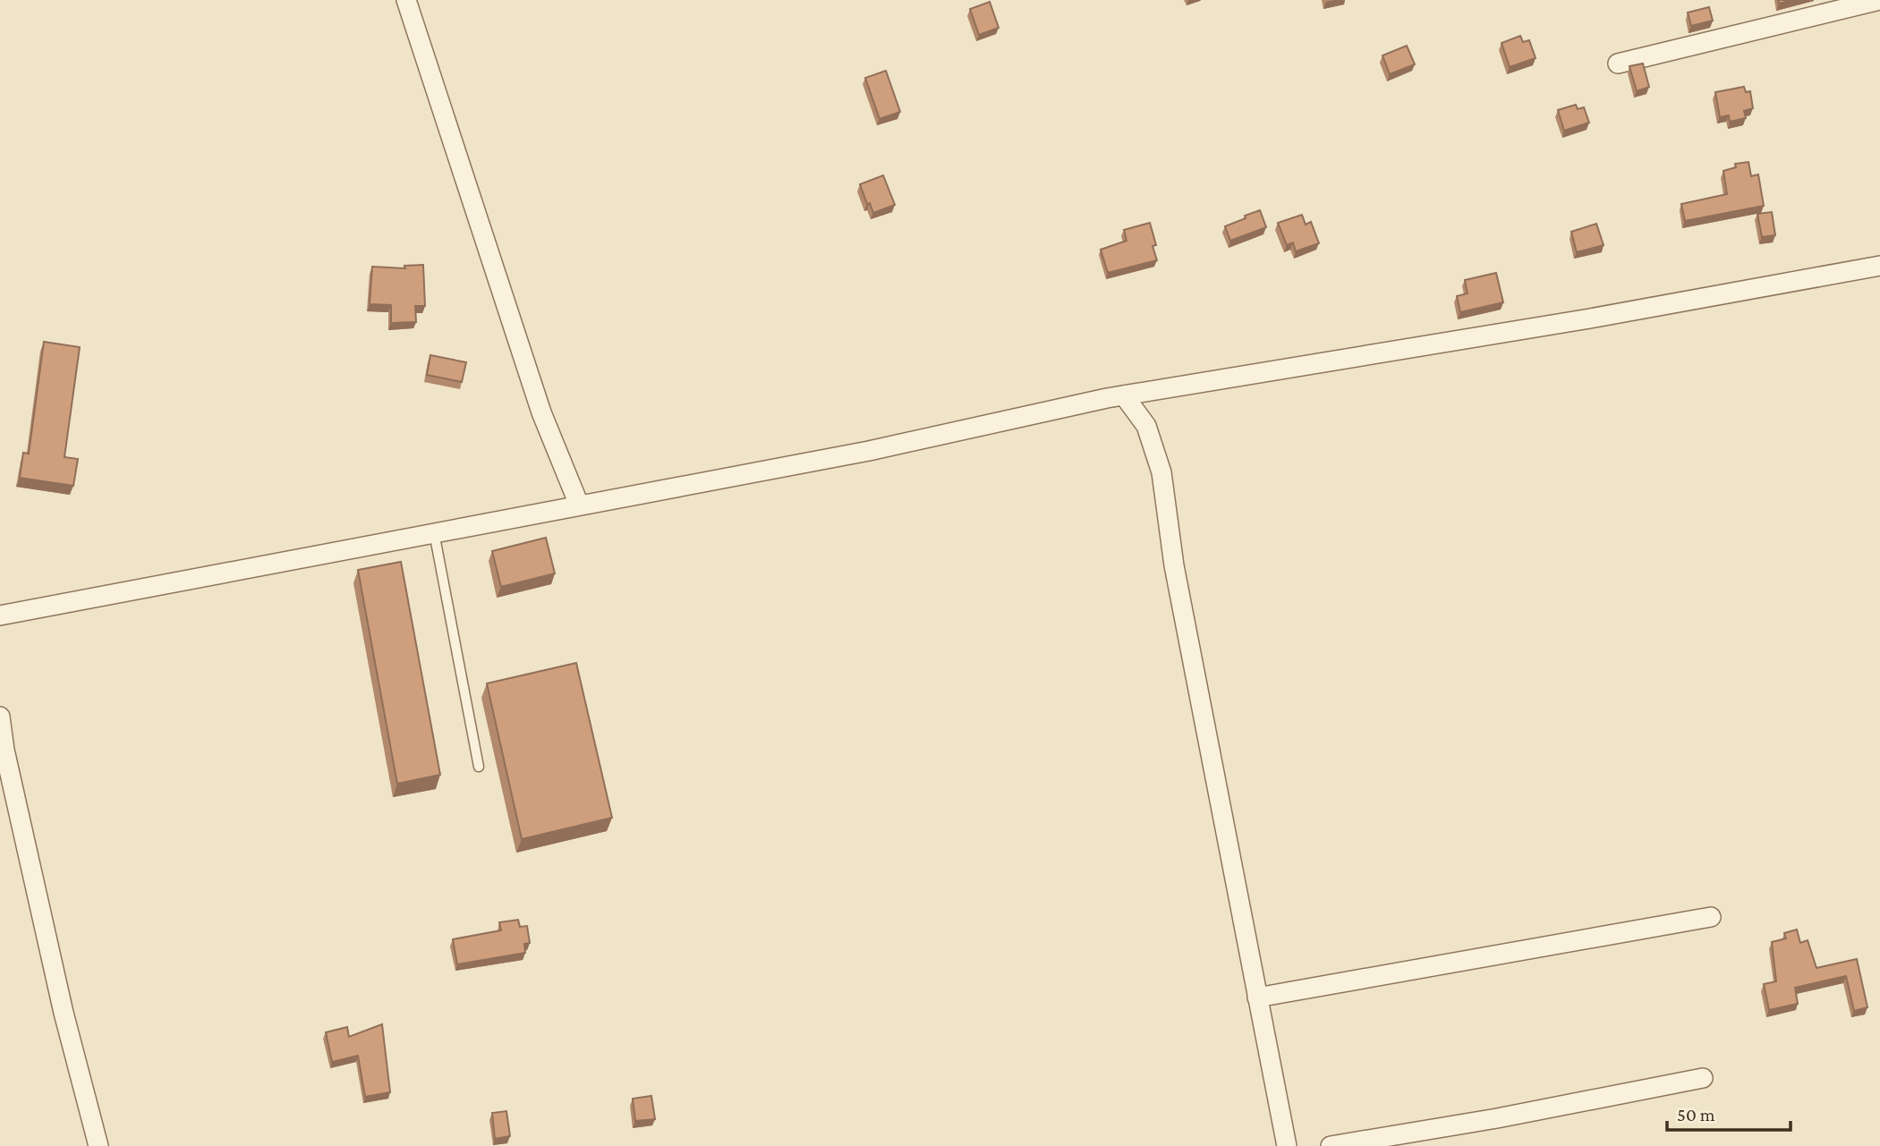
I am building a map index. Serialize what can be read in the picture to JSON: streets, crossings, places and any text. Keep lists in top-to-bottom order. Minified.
{"scale_bar":"50 m"}
